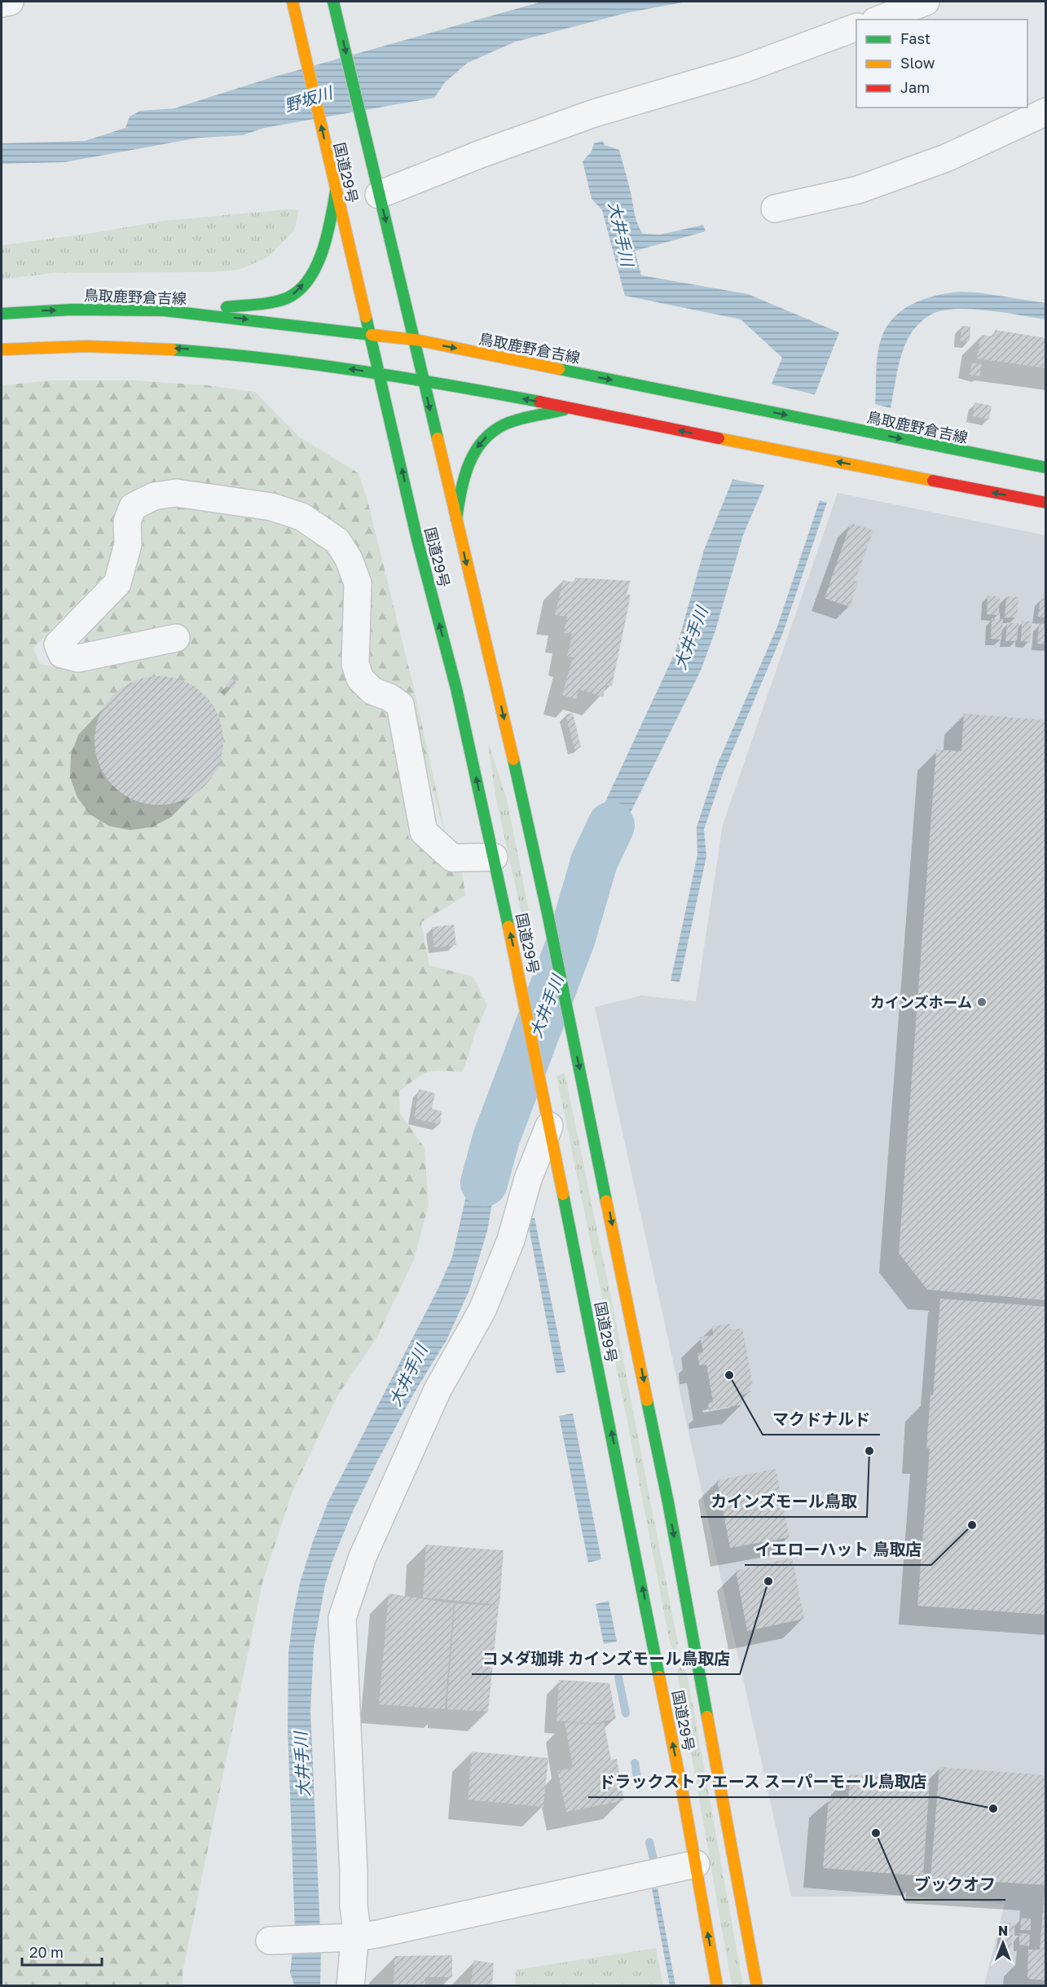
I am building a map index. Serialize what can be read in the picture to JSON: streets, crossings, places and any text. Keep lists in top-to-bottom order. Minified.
{"streets":{"main road":["国道29号","鳥取鹿野倉吉線"]},"crossings":[["国道29号","鳥取鹿野倉吉線"]],"water":["野坂川","大井手川"],"places":["カインズホーム","マクドナルド","カインズモール鳥取","イエローハット 鳥取店","コメダ珈琲 カインズモール鳥取店","ドラックストアエース スーパーモール鳥取店","ブックオフ"],"legend":["Fast","Slow","Jam"],"scale_bar":"20 m","north":"top"}
